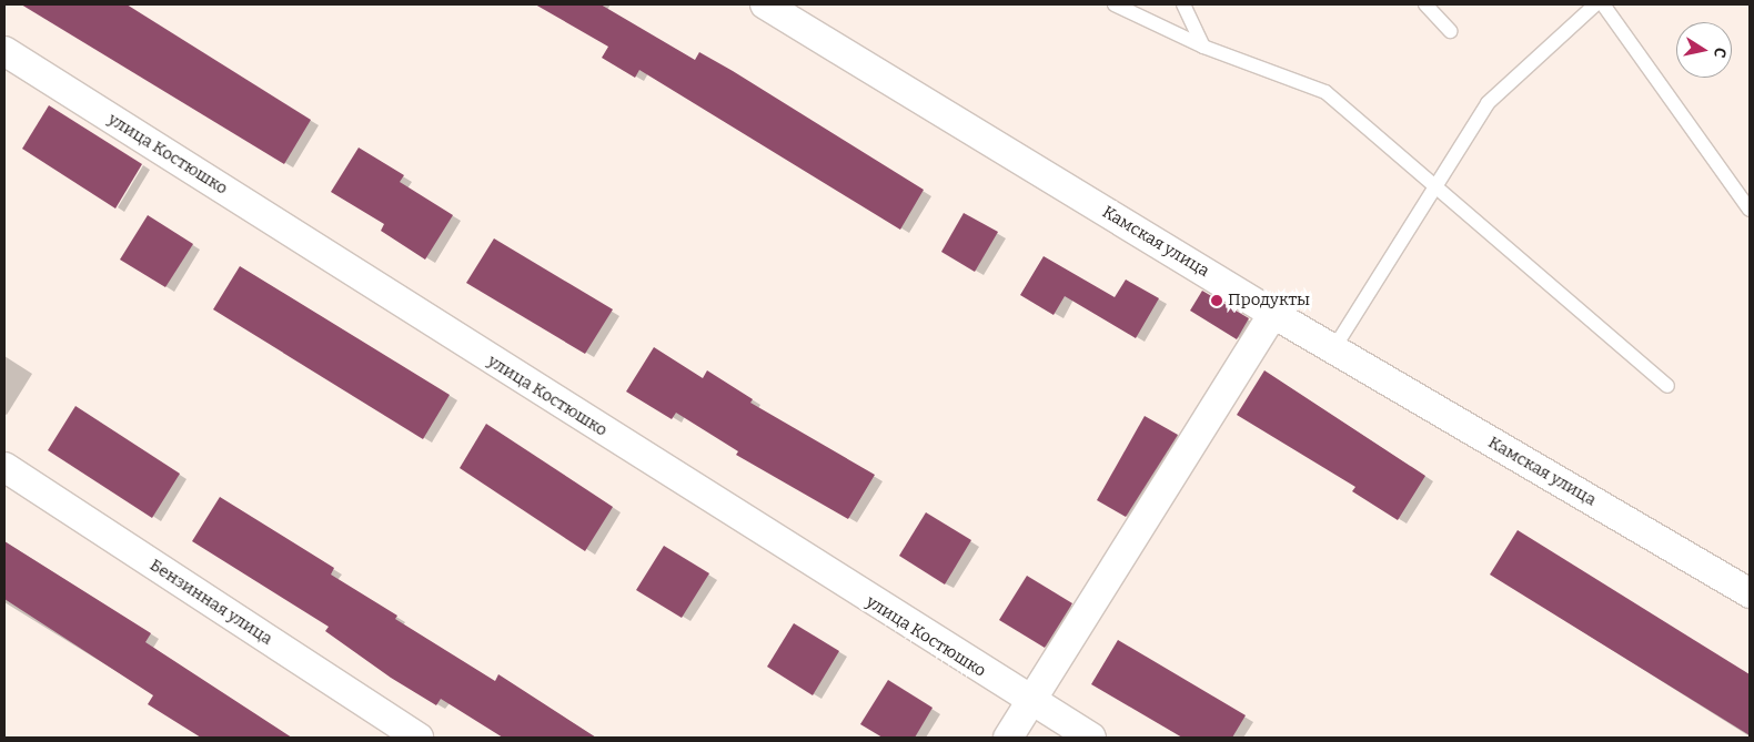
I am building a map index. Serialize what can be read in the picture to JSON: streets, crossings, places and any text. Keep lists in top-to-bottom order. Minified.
{"streets":{"street":["улица Костюшко","Камская улица","Бензинная улица"]},"places":["Продукты"],"north":"right"}
